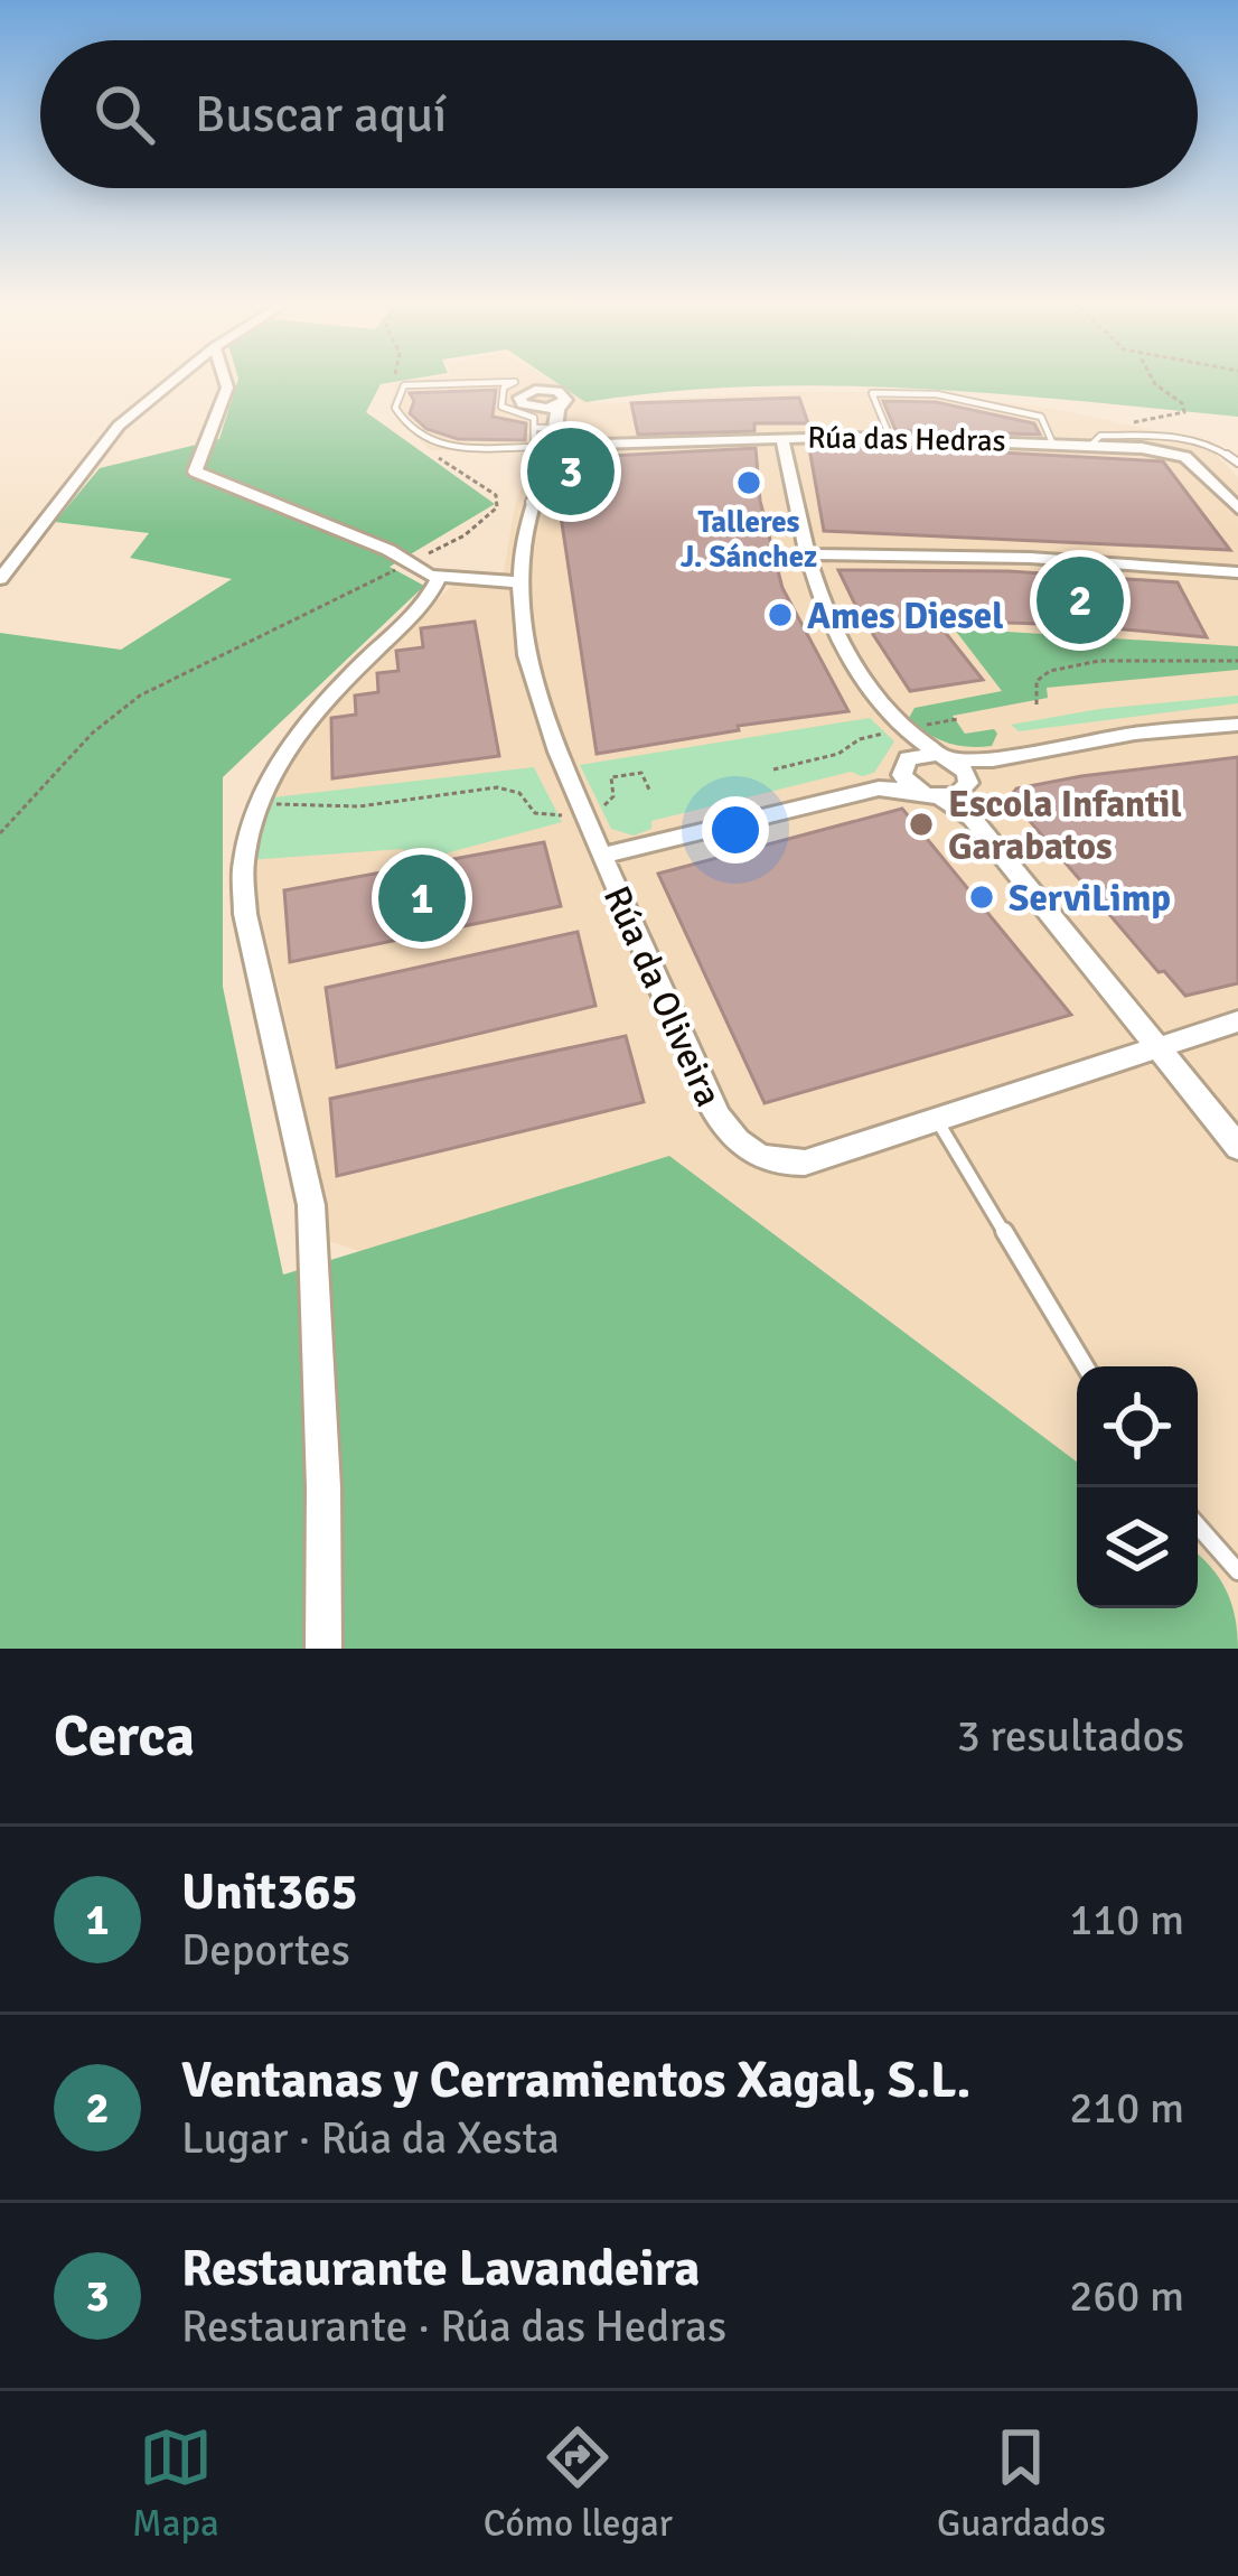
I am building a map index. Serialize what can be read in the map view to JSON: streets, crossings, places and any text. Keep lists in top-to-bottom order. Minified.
{"streets":{"street":["Rúa das Hedras","Rúa da Oliveira"]},"crossings":[["Rúa das Hedras","Rúa da Oliveira"]],"places":["Talleres J. Sánchez","Ames Diesel","Escola Infantil Garabatos","ServiLimp"],"page":{"search":"Buscar aquí","pins":["3","2","1"],"heading":["Cerca","3 resultados"],"list":[{"mark":"1","name":"Unit365","note":"Deportes","value":"110 m"},{"mark":"2","name":"Ventanas y Cerramientos Xagal, S.L.","note":"Lugar · Rúa da Xesta","value":"210 m"},{"mark":"3","name":"Restaurante Lavandeira","note":"Restaurante · Rúa das Hedras","value":"260 m"}],"nav":["Mapa","Cómo llegar","Guardados"]}}
